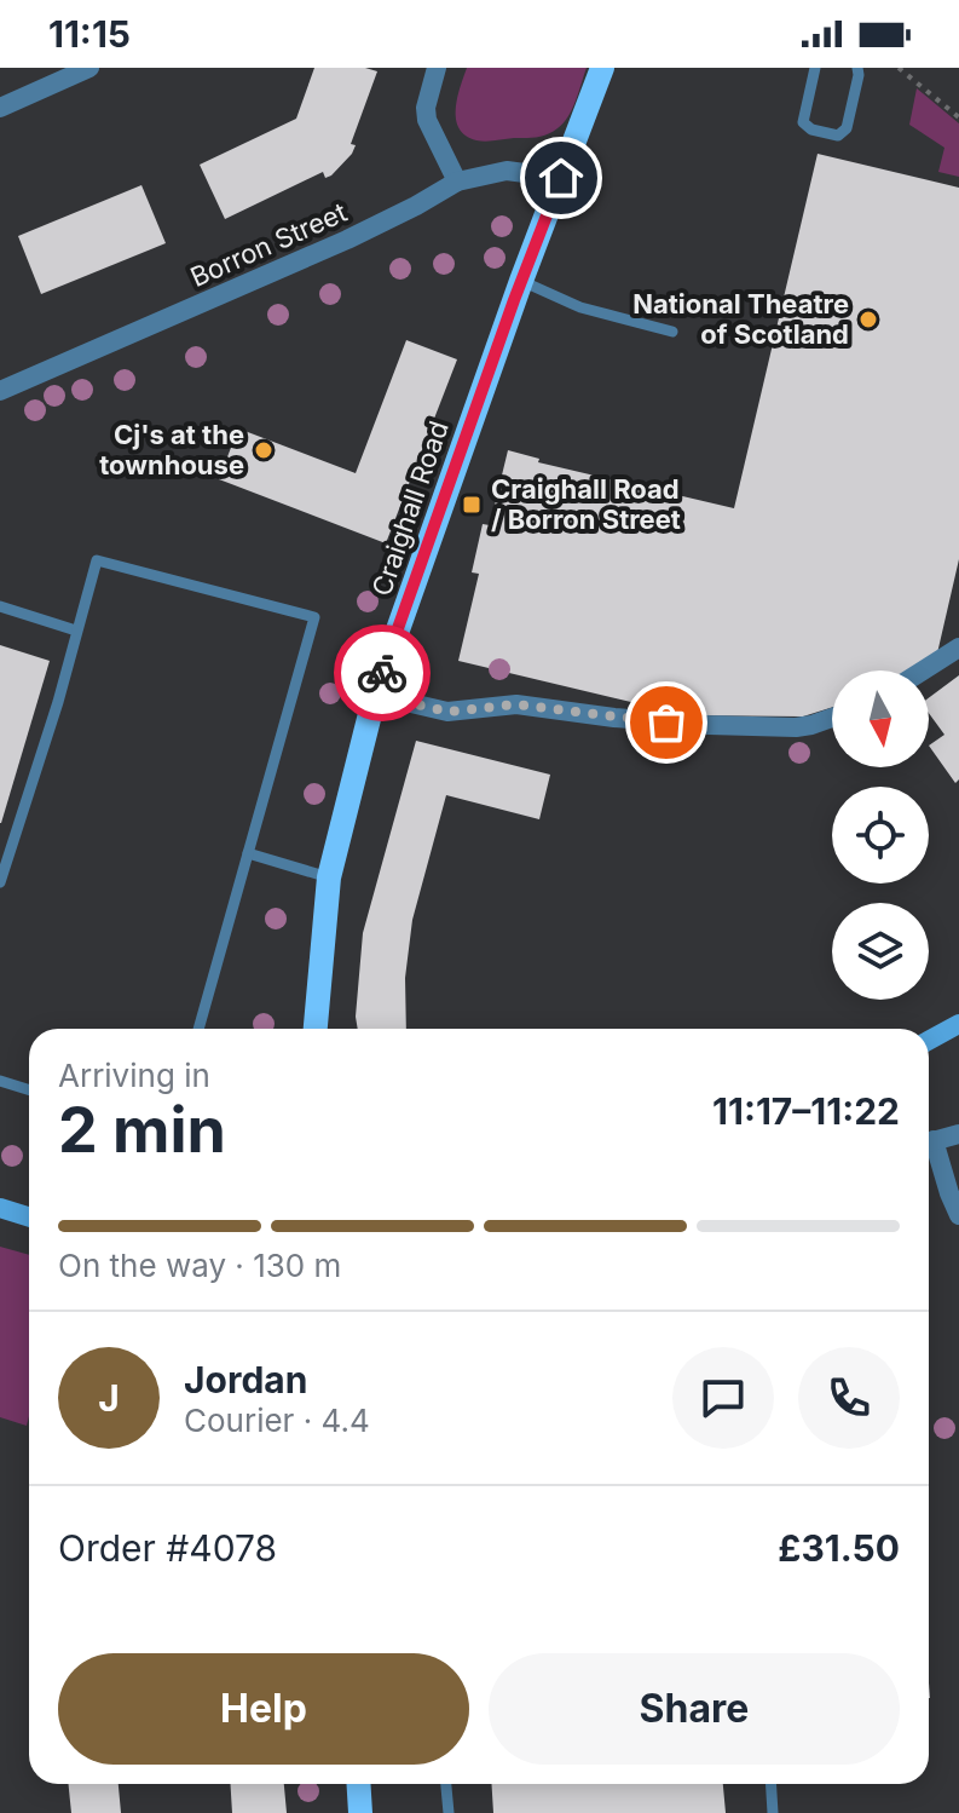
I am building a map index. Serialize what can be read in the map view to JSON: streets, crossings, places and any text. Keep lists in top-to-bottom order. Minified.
{"streets":{"main road":["Craighall Road"],"street":["Borron Street"]},"crossings":[["Borron Street","Craighall Road"]],"places":{"other":["National Theatre of Scotland","Cj's at the townhouse"],"transit":["Craighall Road / Borron Street"]},"north":"bottom","page":{"status":"11:15","heading":["2 min","Arriving in","11:17–11:22"],"panel":["Jordan","Courier · 4.4","Order #4078","£31.50"],"bar":"On the way · 130 m","round":"J","buttons":["Help","Share"]}}
